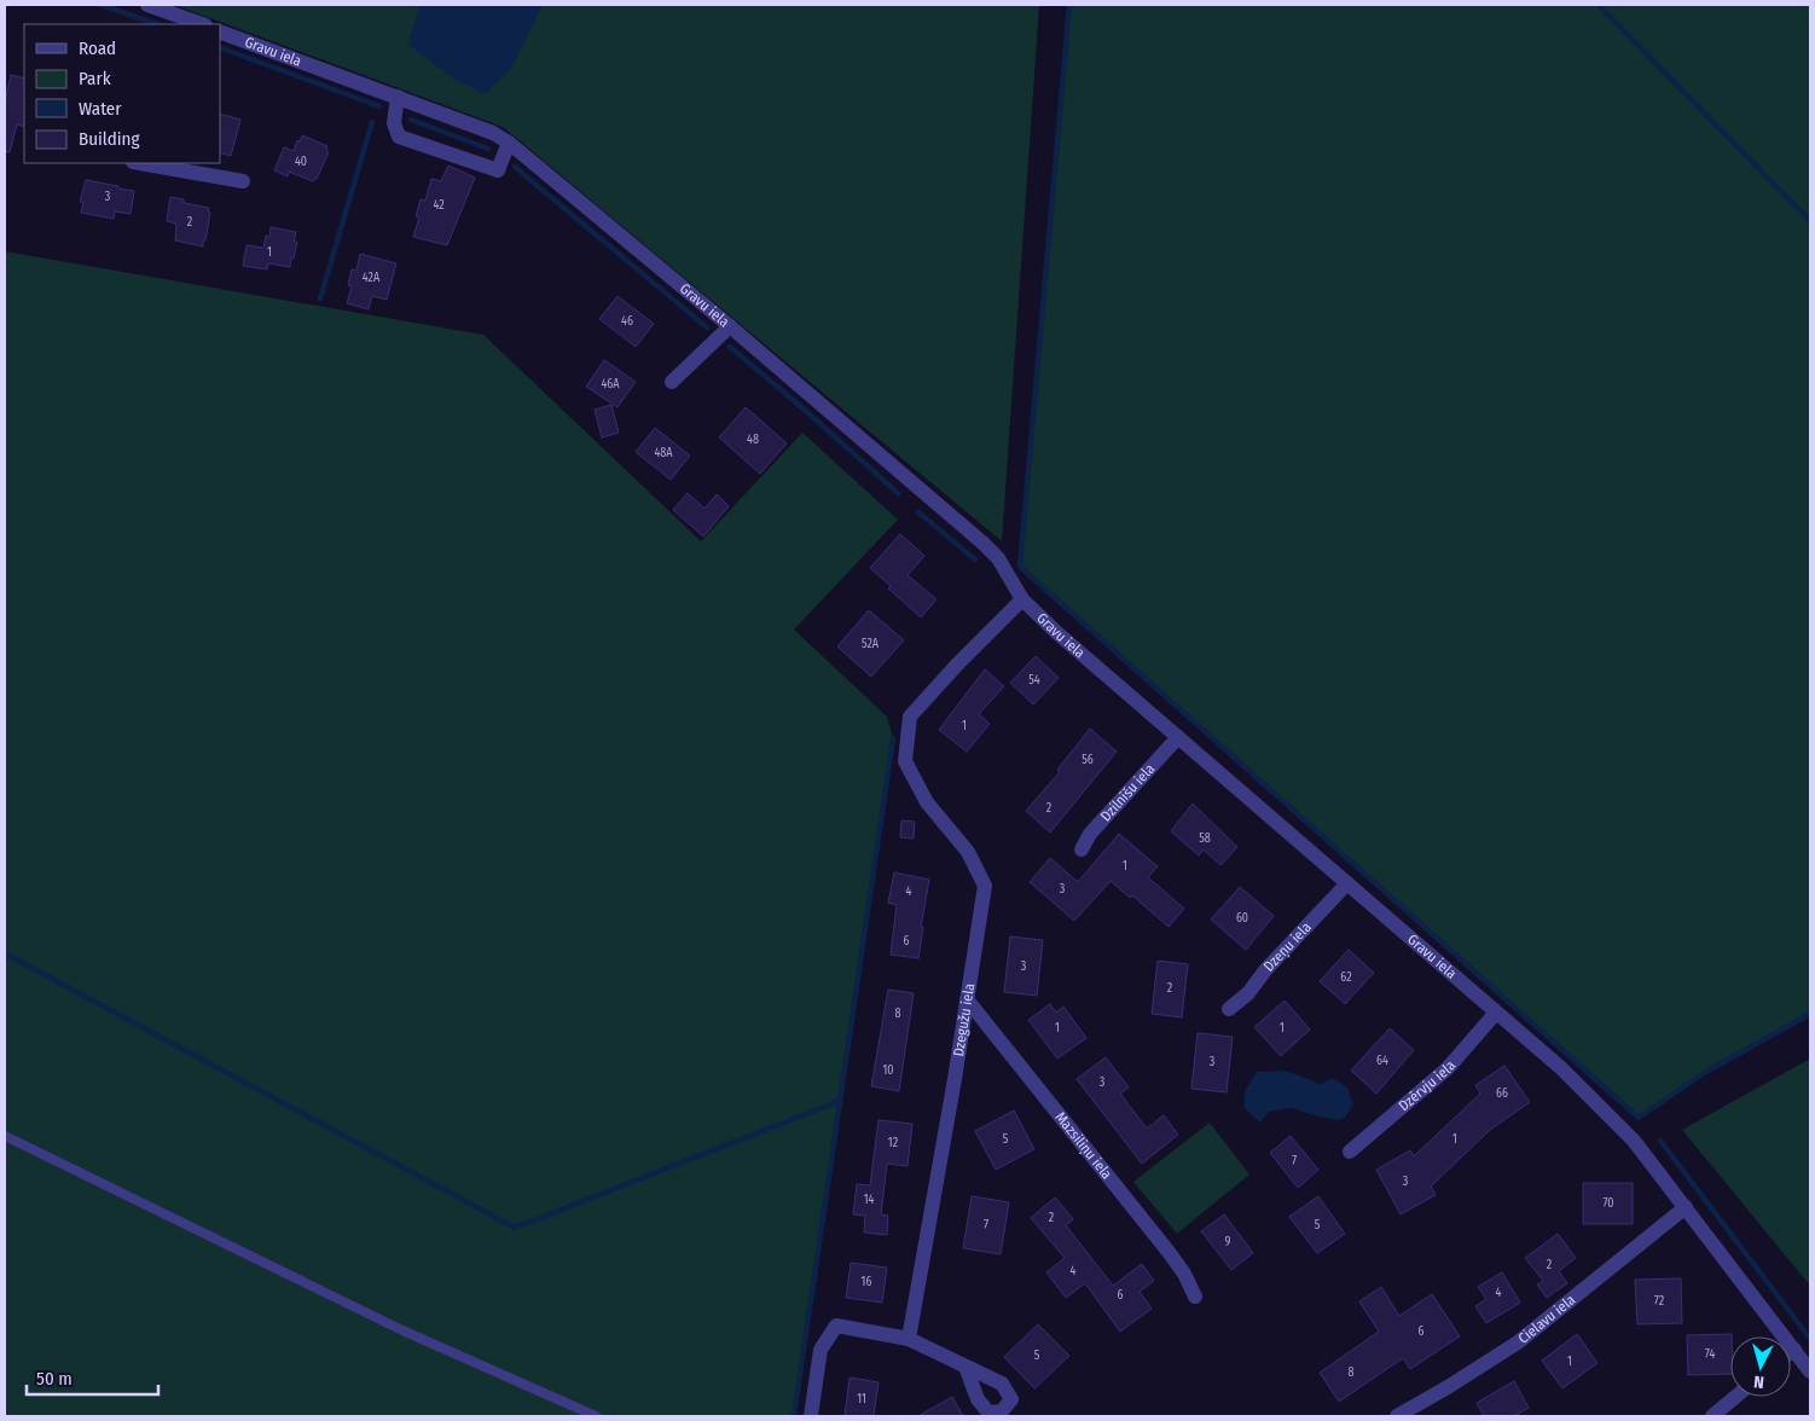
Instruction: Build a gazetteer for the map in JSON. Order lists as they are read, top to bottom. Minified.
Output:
{"streets":{"street":["Gravu iela","Dzilnīšu iela","Dzeņu iela","Dzegužu iela","Dzērvju iela","Mazsiliņu iela","Cielavu iela"]},"crossings":[["Gravu iela","Dzilnīšu iela"],["Gravu iela","Dzeņu iela"],["Gravu iela","Dzegužu iela"],["Gravu iela","Dzērvju iela"],["Gravu iela","Cielavu iela"],["Dzegužu iela","Mazsiliņu iela"]],"house_numbers":["40","3","42","2","1","42A","46","46A","48","48A","52A","54","1","56","2","58","1","3","4","60","6","3","62","2","8","1","1","64","3","10","3","66","5","1","12","7","3","14","70","2","7","5","9","2","4","16","4","6","72","6","74","5","1","8","11"],"legend":["Road","Park","Water","Building"],"scale_bar":"50 m","north":"bottom"}
